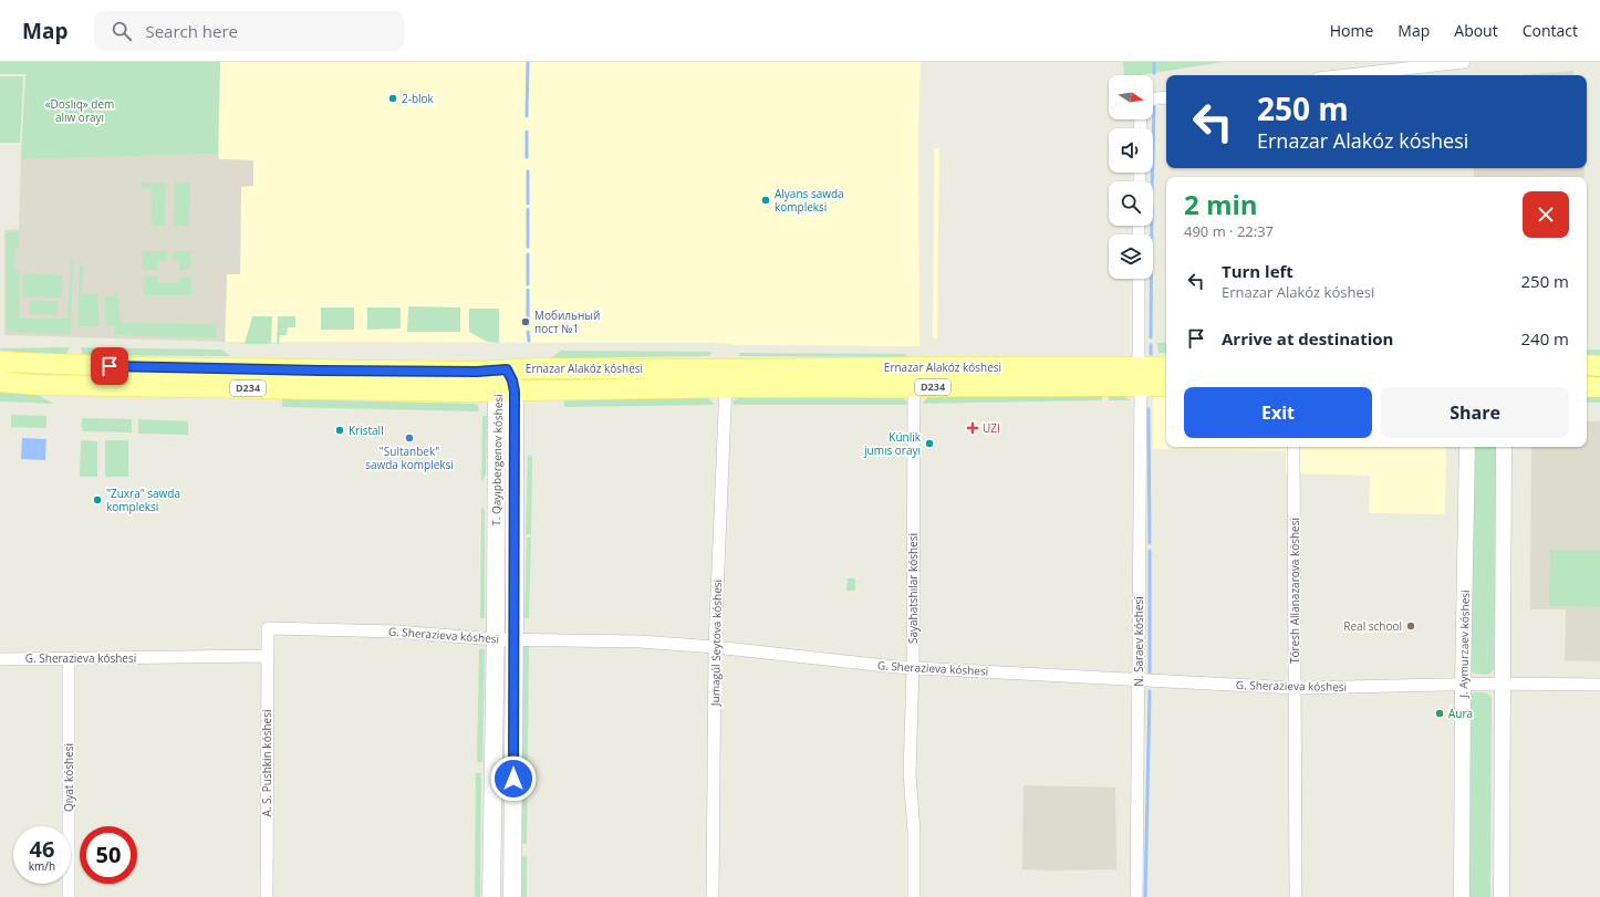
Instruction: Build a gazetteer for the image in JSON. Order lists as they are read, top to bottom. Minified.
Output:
{"streets":{"main road":["Ernazar Alakóz kóshesi","D234","T. Qayıpbergenov kóshesi"],"street":["Sayahatshılar kóshesi","Tóresh Allanazarova kóshesi","G. Sherazieva kóshesi","N. Saraev kóshesi","Jumagúl Seytova kóshesi","J. Aymurzaev kóshesi","A. S. Pushkin kóshesi","Qıyat kóshesi"]},"crossings":[["Ernazar Alakóz kóshesi","T. Qayıpbergenov kóshesi"],["Ernazar Alakóz kóshesi","Sayahatshılar kóshesi"],["Ernazar Alakóz kóshesi","N. Saraev kóshesi"],["Ernazar Alakóz kóshesi","Jumagúl Seytova kóshesi"],["T. Qayıpbergenov kóshesi","G. Sherazieva kóshesi"],["Sayahatshılar kóshesi","G. Sherazieva kóshesi"],["Tóresh Allanazarova kóshesi","G. Sherazieva kóshesi"],["G. Sherazieva kóshesi","N. Saraev kóshesi"],["G. Sherazieva kóshesi","Jumagúl Seytova kóshesi"],["G. Sherazieva kóshesi","J. Aymurzaev kóshesi"],["G. Sherazieva kóshesi","A. S. Pushkin kóshesi"],["G. Sherazieva kóshesi","Qıyat kóshesi"]],"parks":["«Doslıq» dem alıw orayı"],"places":{"other":["2-blok","Alyans sawda kompleksi","Мобильный пост №1","Kristall","\"Sultanbek\" sawda kompleksi","Kúnlik jumıs orayı","\"Zuxra\" sawda kompleksi","Real school","Aura"],"health":["UZI"]},"north":"right","page":{"header":"Map","search":"Search here","nav":["Home","Map","About","Contact"],"turn":["250 m","Ernazar Alakóz kóshesi"],"heading":["2 min","490 m · 22:37"],"list":[{"name":"Turn left","note":"Ernazar Alakóz kóshesi","value":"250 m"},{"name":"Arrive at destination","value":"240 m"}],"buttons":["Exit","Share"],"speed":"46 km/h","limit":"50"}}
